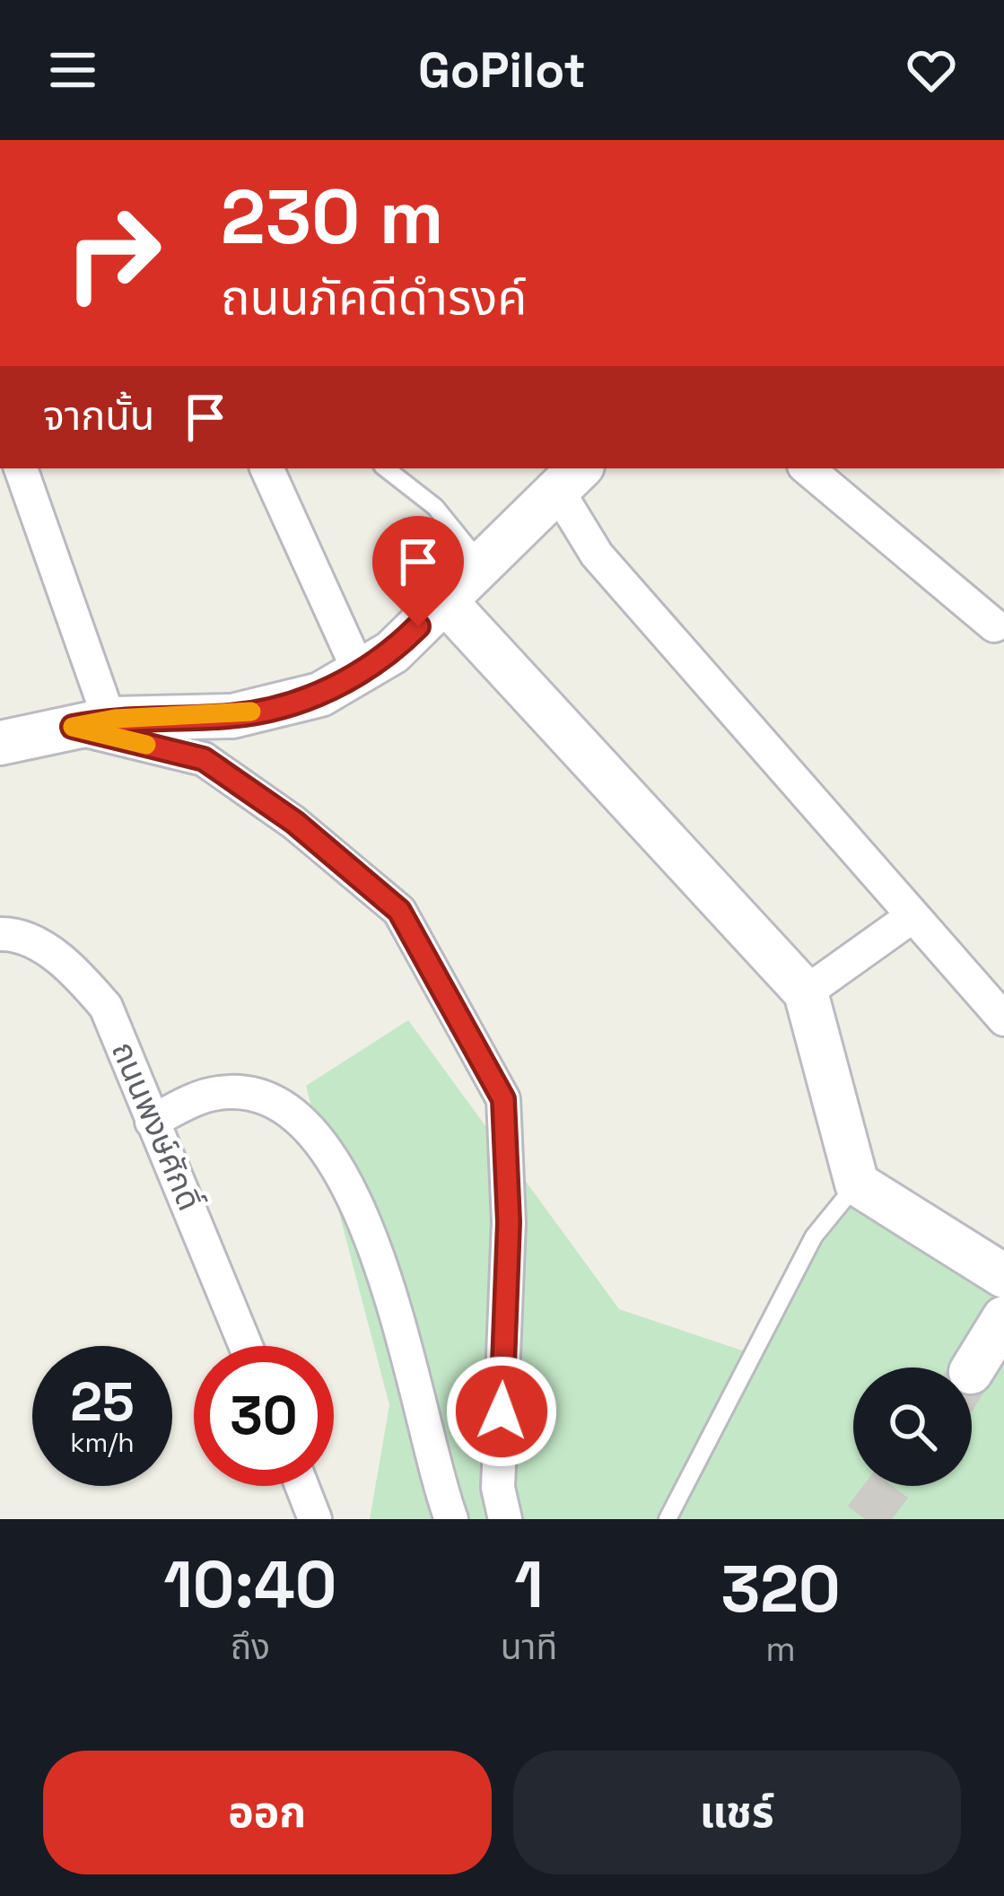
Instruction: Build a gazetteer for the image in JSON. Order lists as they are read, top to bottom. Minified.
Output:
{"streets":{"street":["ถนนพงษ์ศักดิ์"]},"page":{"header":"GoPilot","turn":["230 m","ถนนภัคดีดำรงค์"],"then":"จากนั้น","speed":"25 km/h","limit":"30","eta":["10:40","ถึง","1","นาที","320","m"],"buttons":["ออก","แชร์"]}}
